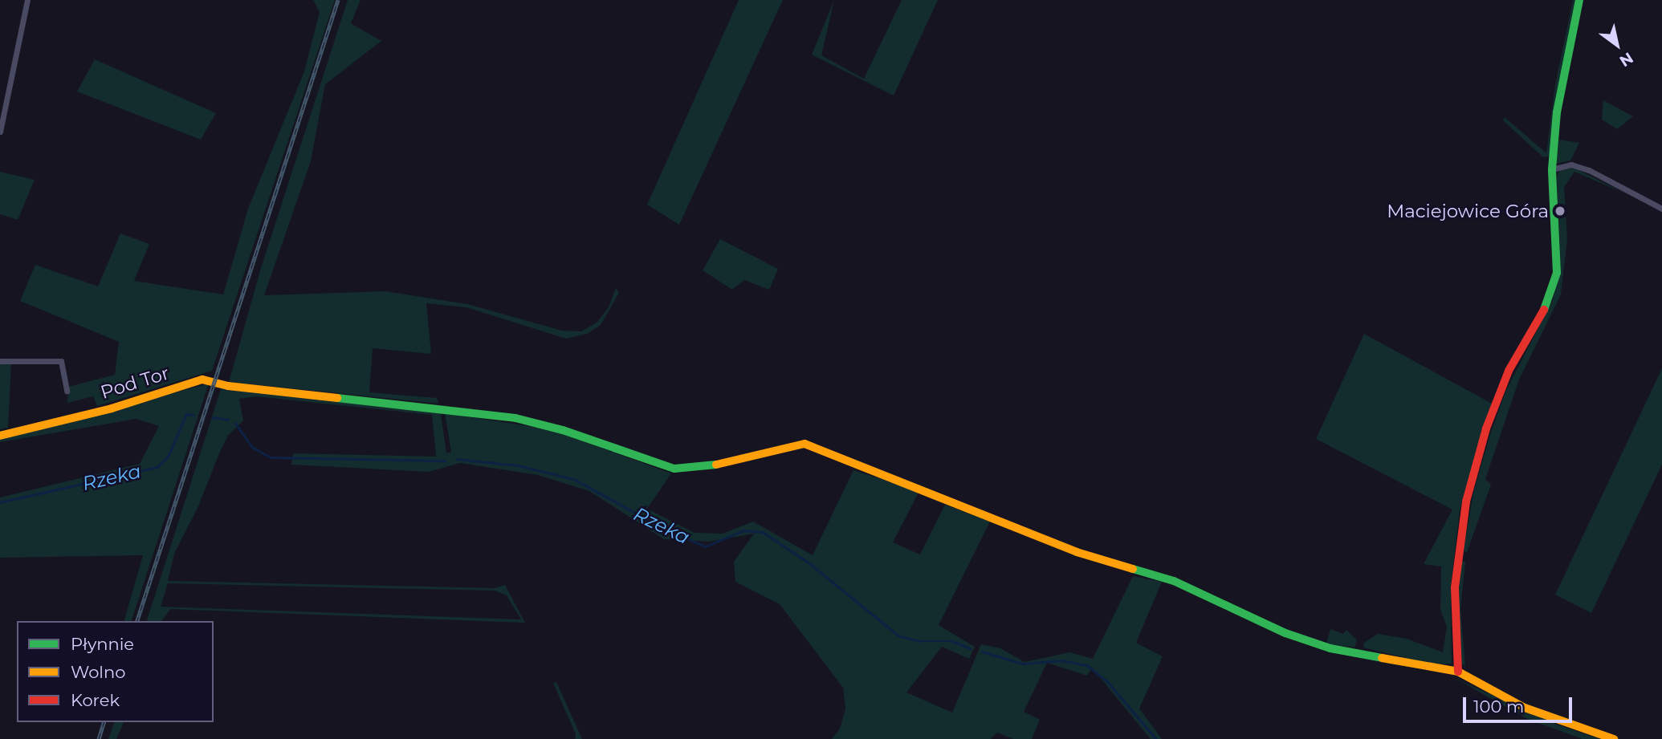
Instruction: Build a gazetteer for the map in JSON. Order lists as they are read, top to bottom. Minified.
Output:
{"streets":{"street":["Pod Tor"]},"water":["Rzeka"],"places":["Maciejowice Góra"],"legend":["Płynnie","Wolno","Korek"],"scale_bar":"100 m","north":"bottom right"}
